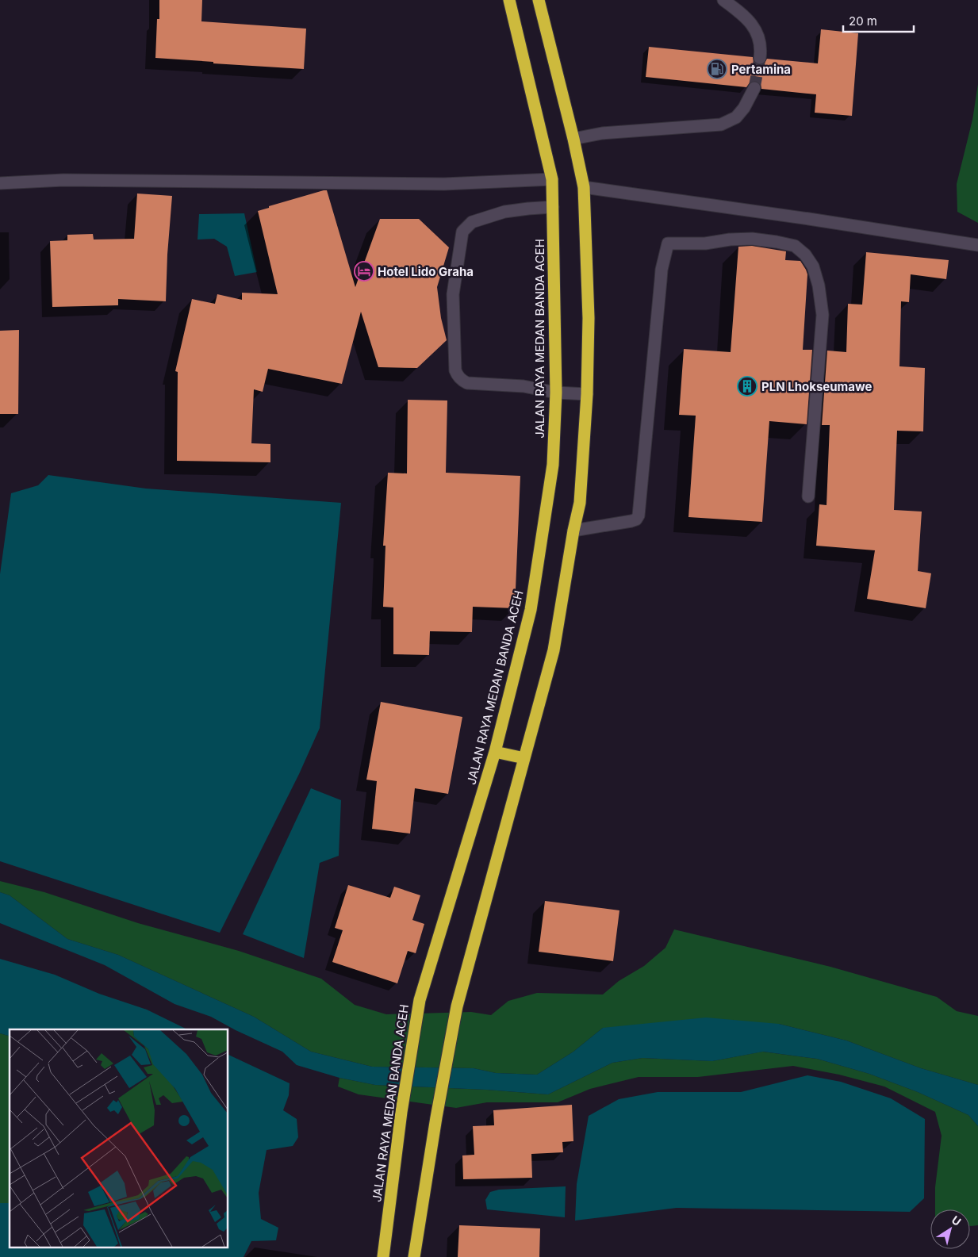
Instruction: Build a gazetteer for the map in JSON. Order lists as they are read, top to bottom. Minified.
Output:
{"streets":{"highway":["JALAN RAYA MEDAN BANDA ACEH"]},"places":{"fuel station":["Pertamina"],"hotel":["Hotel Lido Graha"],"building":["PLN Lhokseumawe"]},"scale_bar":"20 m","north":"top right"}
